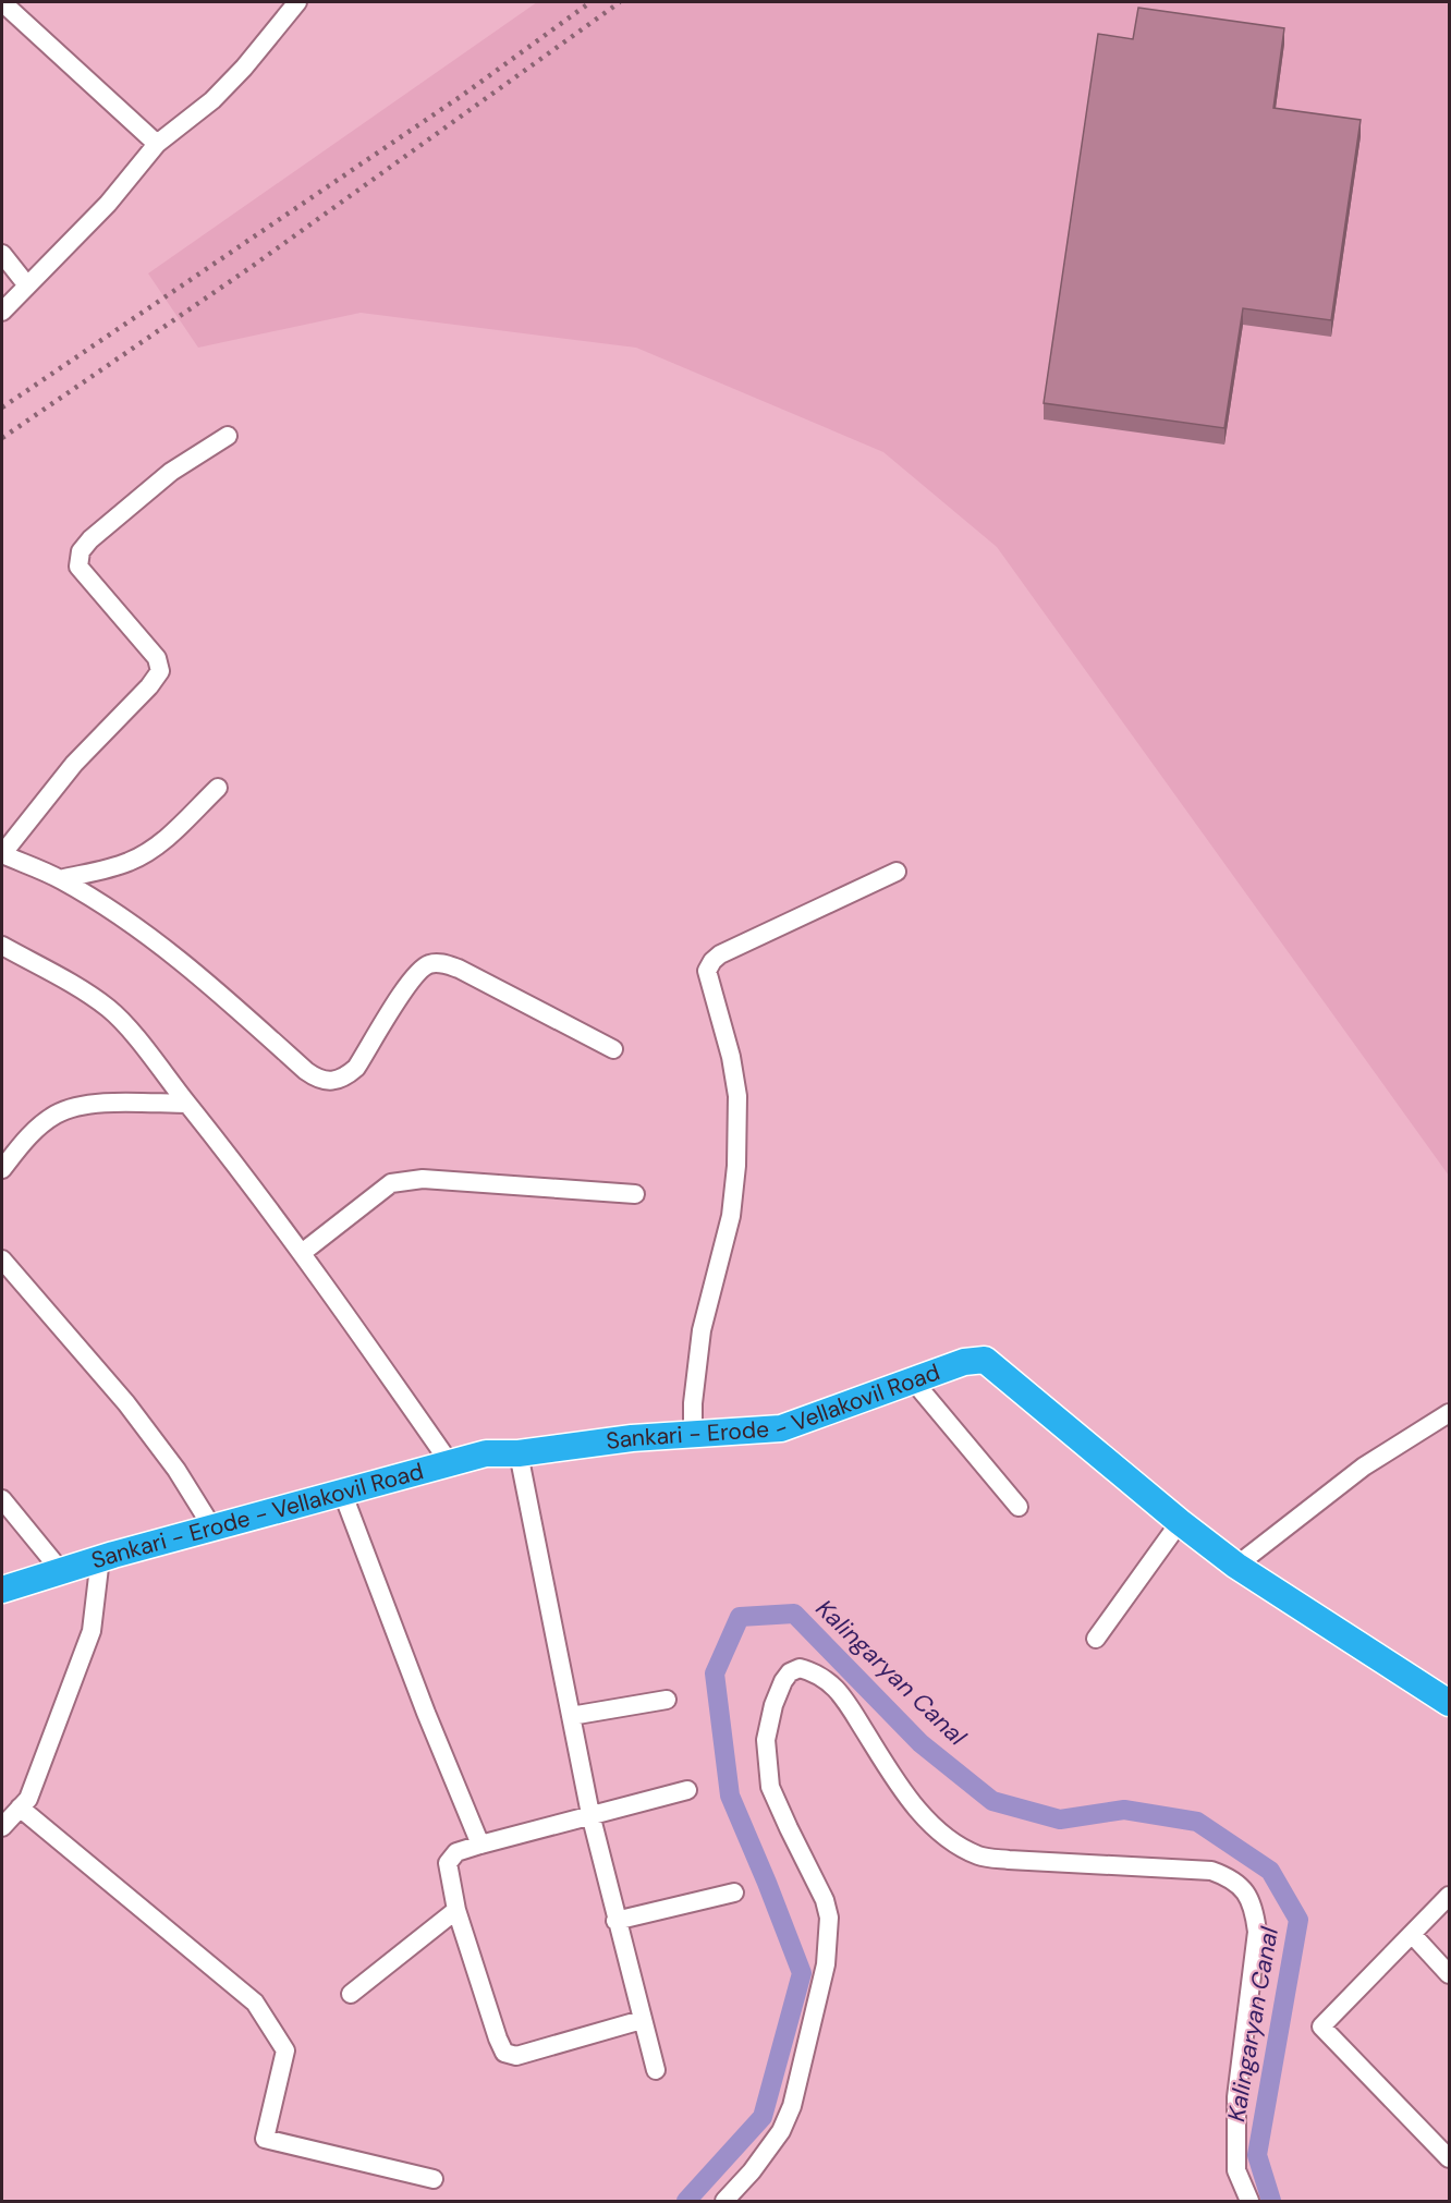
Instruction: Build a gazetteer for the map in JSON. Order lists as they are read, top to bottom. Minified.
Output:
{"streets":{"highway":["Sankari - Erode - Vellakovil Road"]},"water":["Kalingaryan Canal"]}
